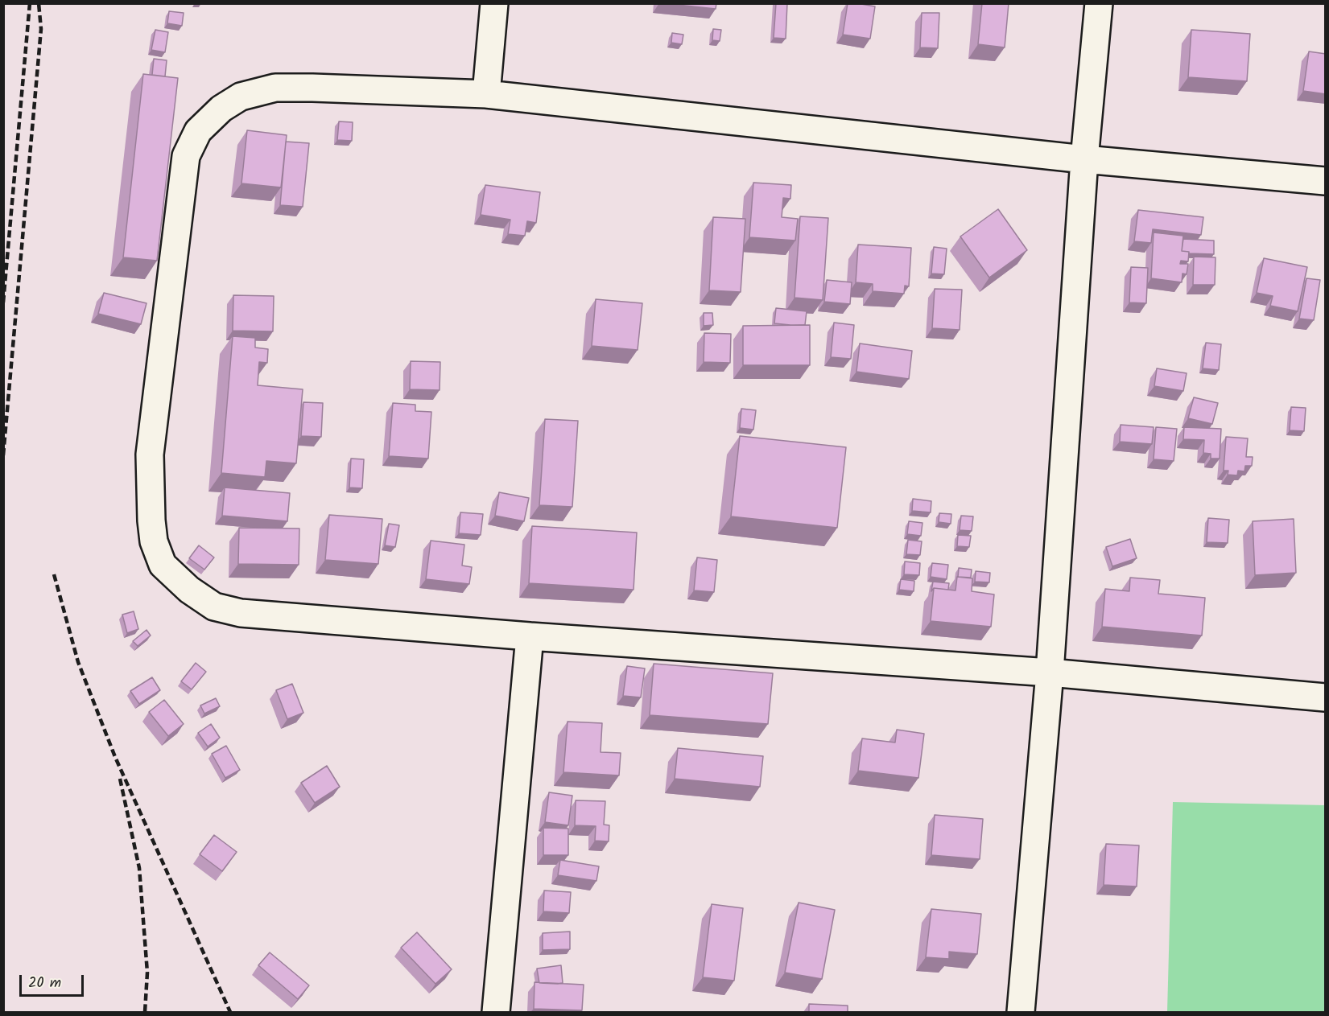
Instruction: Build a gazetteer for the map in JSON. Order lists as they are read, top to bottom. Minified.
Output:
{"scale_bar":"20 m"}
